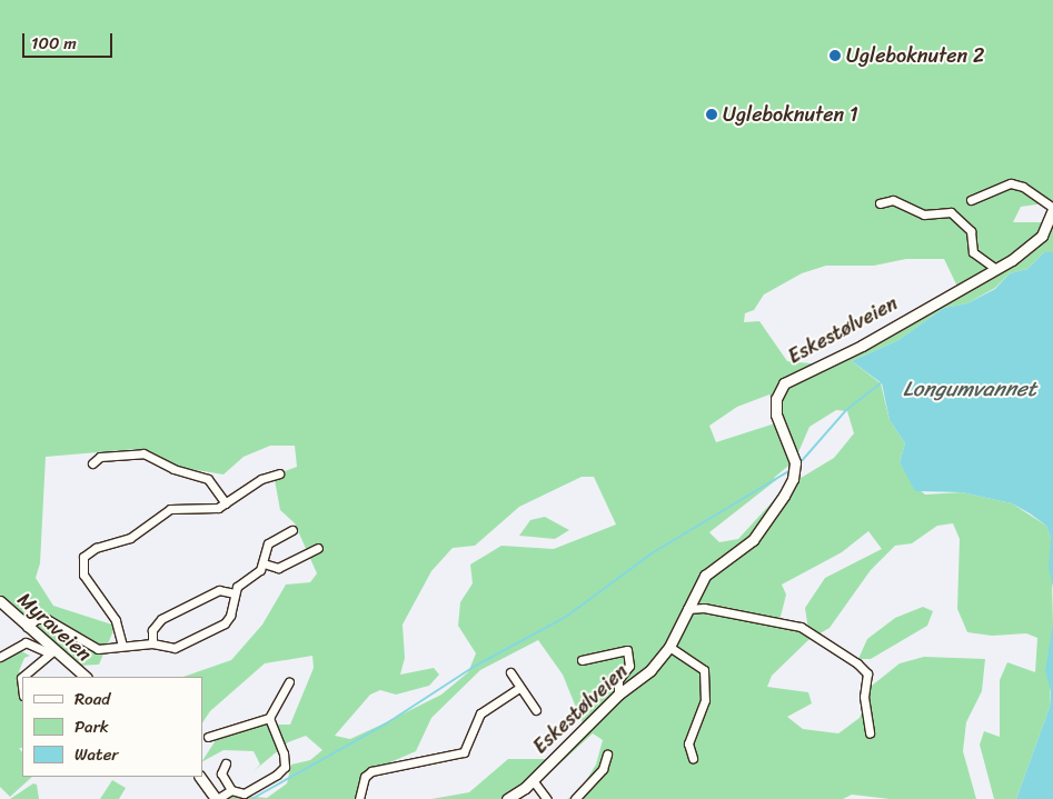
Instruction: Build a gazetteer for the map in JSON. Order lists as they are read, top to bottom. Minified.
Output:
{"streets":{"main road":["Eskestølveien","Myraveien"]},"water":["Longumvannet"],"places":["Ugleboknuten 2","Ugleboknuten 1"],"legend":["Road","Park","Water"],"scale_bar":"100 m"}
